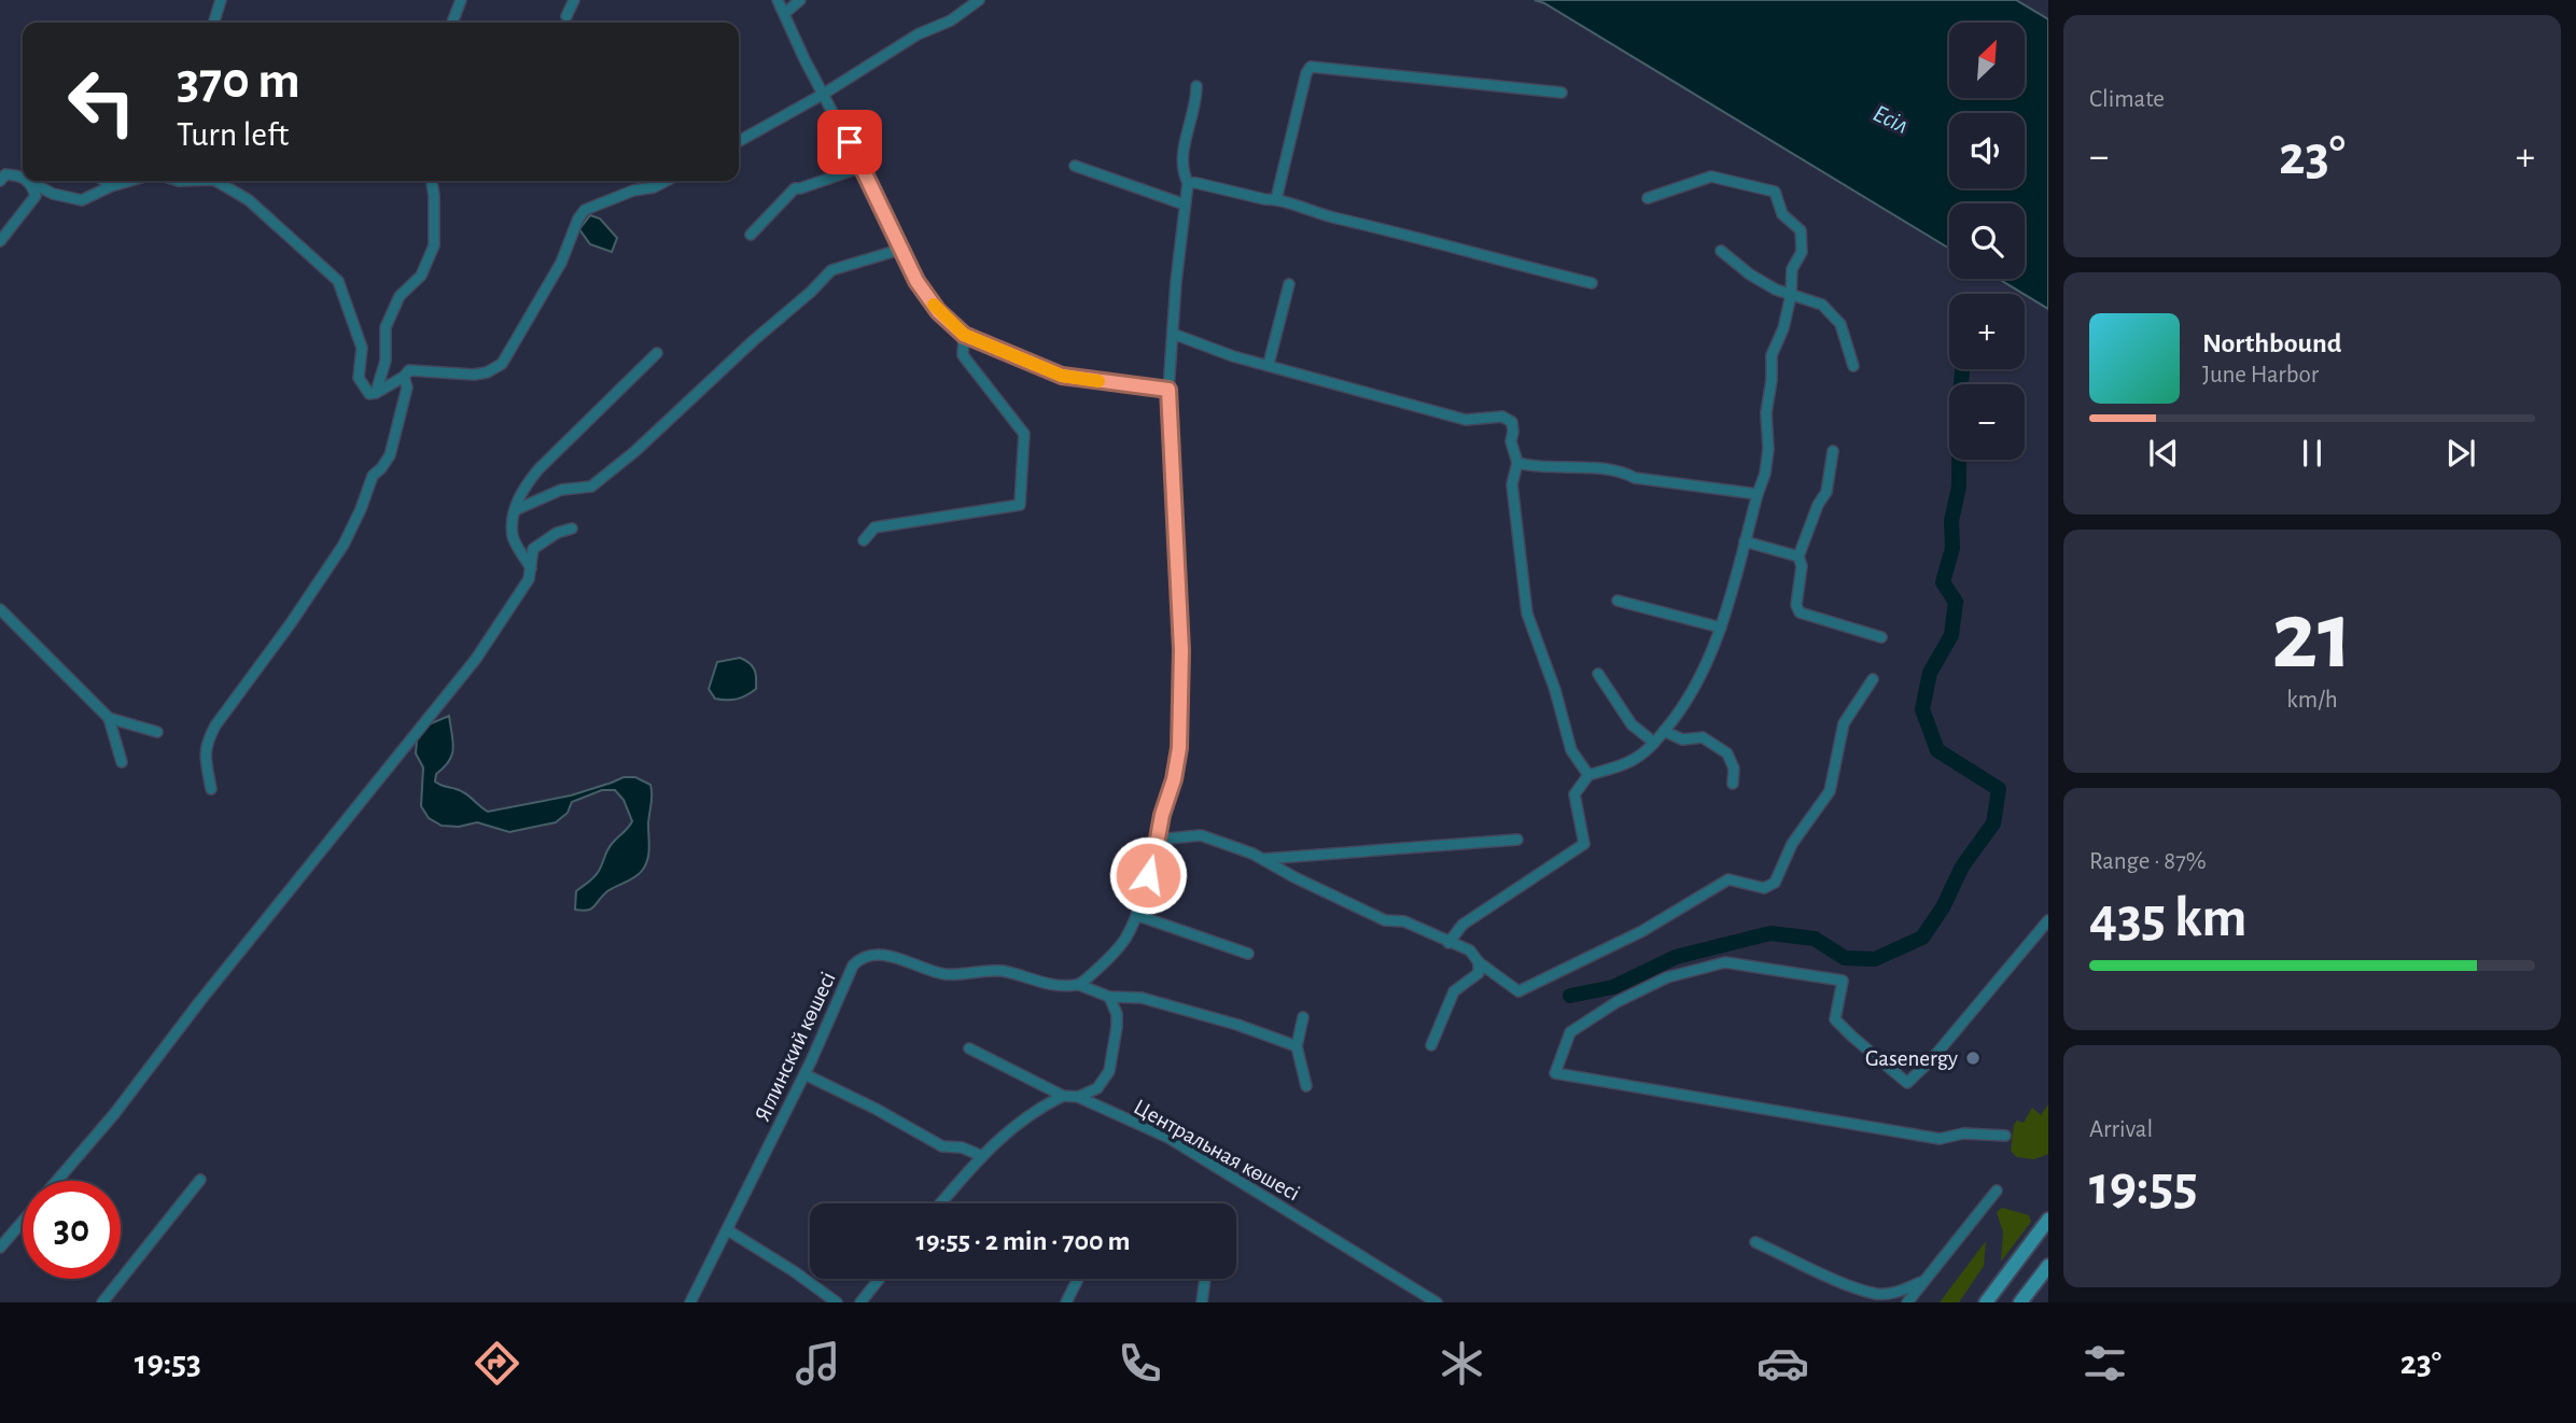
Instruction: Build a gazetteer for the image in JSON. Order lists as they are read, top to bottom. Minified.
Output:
{"streets":{"street":["Яглинский көшесі","Центральная көшесі"]},"water":["Есіл"],"places":["Gasenergy"],"north":"top right","page":{"tile":["Climate",["21","km/h"],["Range · 87%","435 km"],["Arrival","19:55"]],"map_buttons":["+","−"],"turn":["370 m","Turn left"],"heat":["−","23°","+"],"song":["Northbound","June Harbor"],"limit":"30","trip":"19:55 · 2 min · 700 m","tabs":["19:53","23°"]}}
